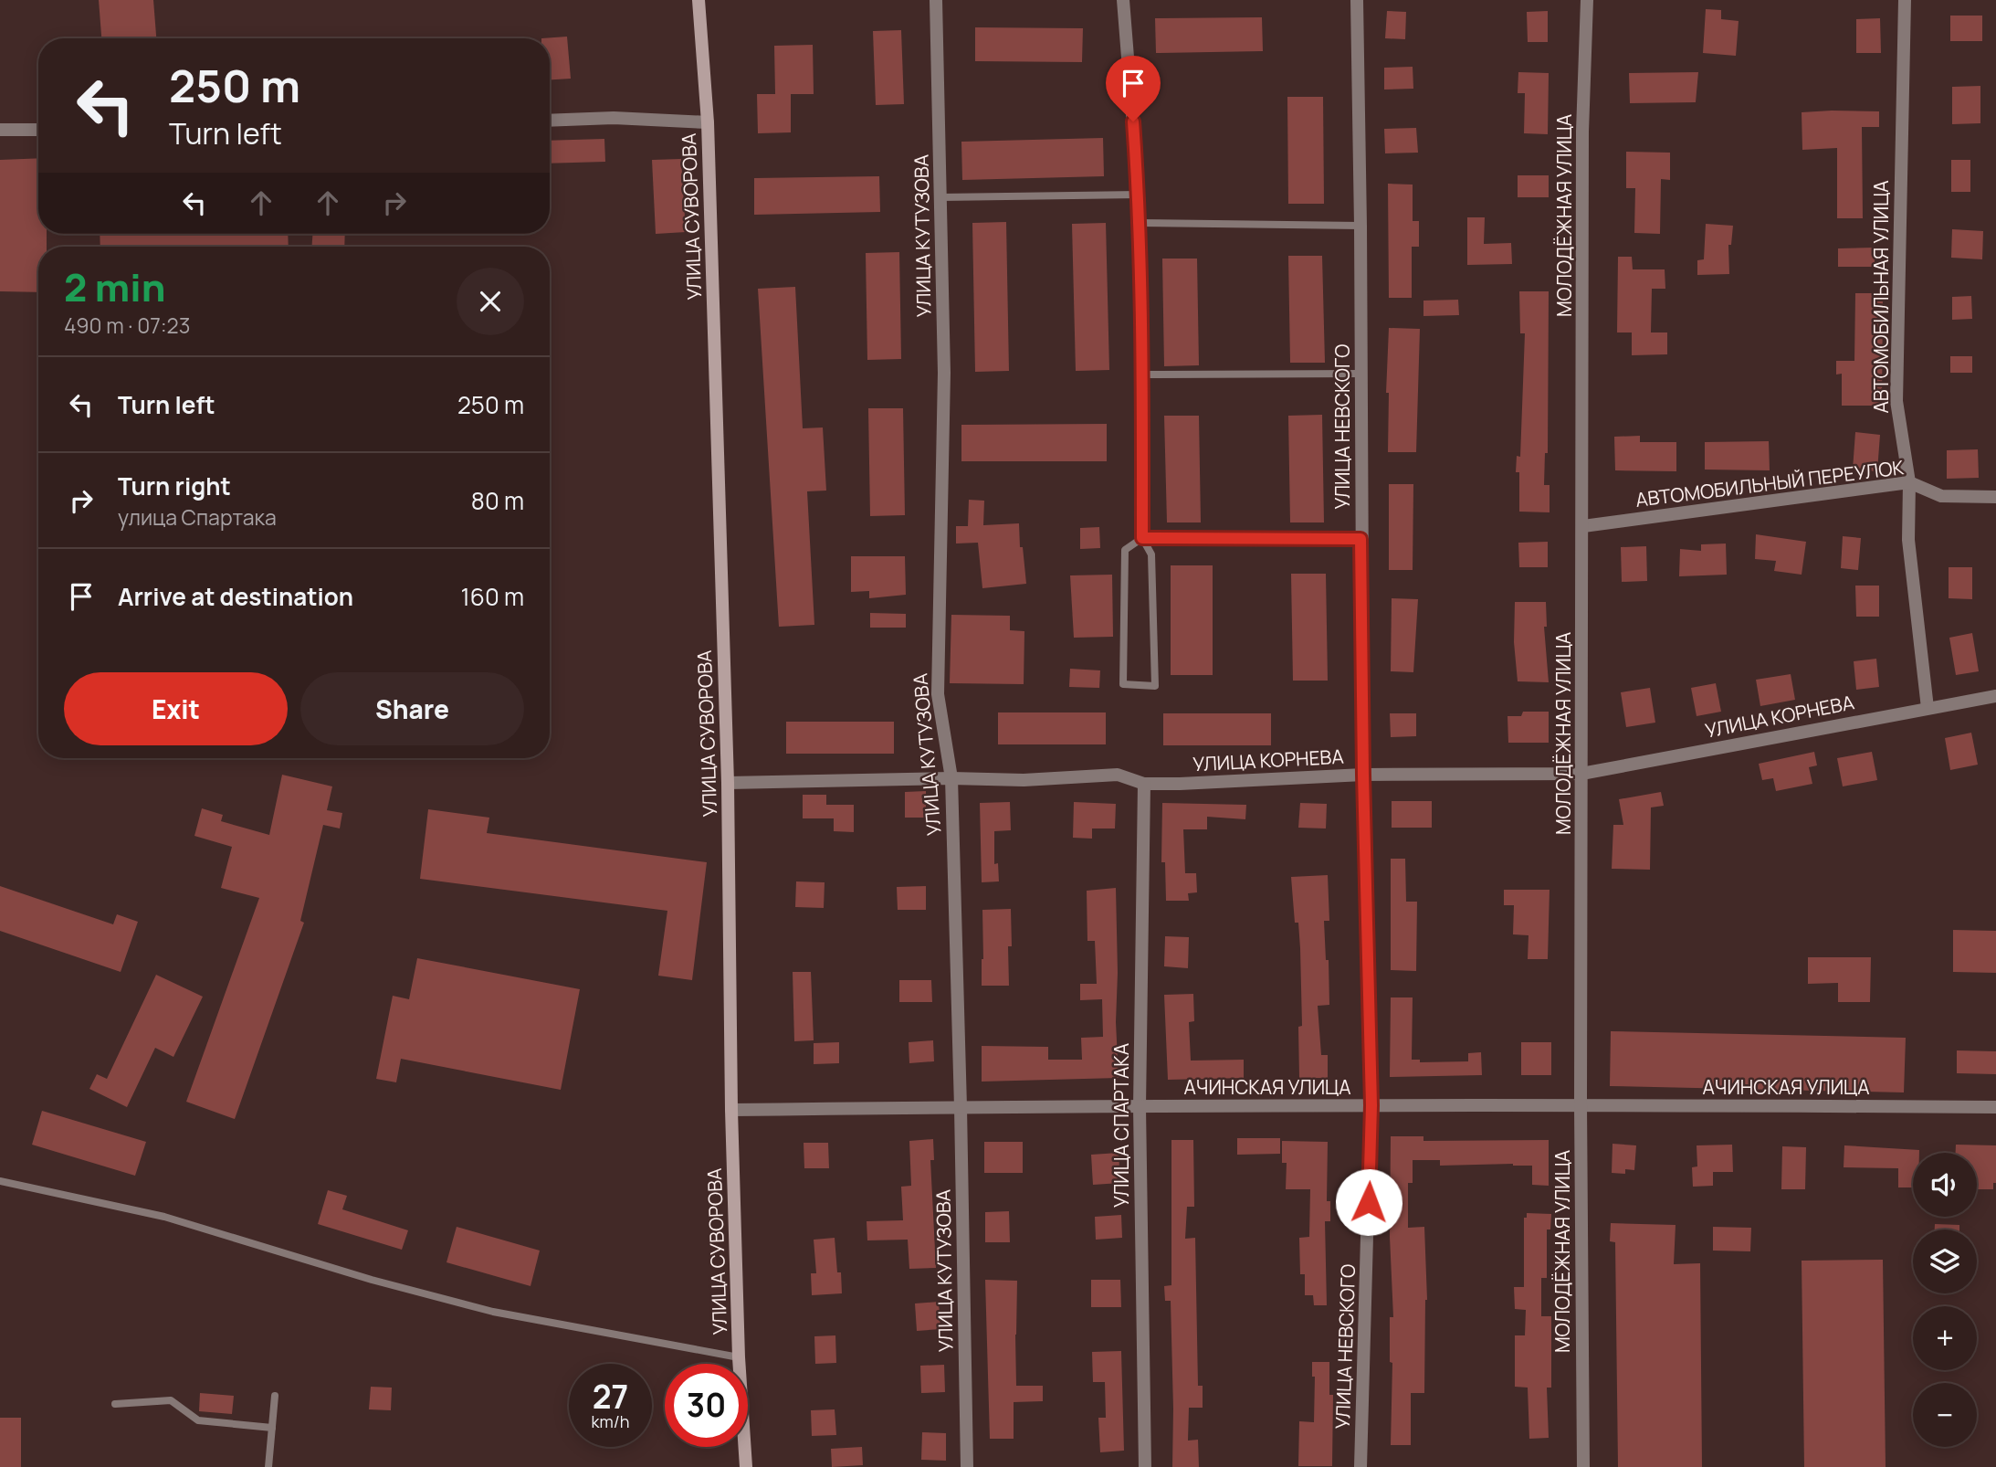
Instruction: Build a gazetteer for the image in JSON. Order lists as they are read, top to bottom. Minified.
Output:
{"streets":{"street":["МОЛОДЁЖНАЯ УЛИЦА","УЛИЦА СУВОРОВА","УЛИЦА КУТУЗОВА","АВТОМОБИЛЬНАЯ УЛИЦА","УЛИЦА НЕВСКОГО","АВТОМОБИЛЬНЫЙ ПЕРЕУЛОК","УЛИЦА КОРНЕВА","АЧИНСКАЯ УЛИЦА","УЛИЦА СПАРТАКА"]},"crossings":[["МОЛОДЁЖНАЯ УЛИЦА","АВТОМОБИЛЬНЫЙ ПЕРЕУЛОК"],["МОЛОДЁЖНАЯ УЛИЦА","УЛИЦА КОРНЕВА"],["МОЛОДЁЖНАЯ УЛИЦА","АЧИНСКАЯ УЛИЦА"],["УЛИЦА СУВОРОВА","УЛИЦА КОРНЕВА"],["УЛИЦА СУВОРОВА","АЧИНСКАЯ УЛИЦА"],["УЛИЦА КУТУЗОВА","УЛИЦА КОРНЕВА"],["УЛИЦА КУТУЗОВА","АЧИНСКАЯ УЛИЦА"],["АВТОМОБИЛЬНАЯ УЛИЦА","АВТОМОБИЛЬНЫЙ ПЕРЕУЛОК"],["АВТОМОБИЛЬНАЯ УЛИЦА","УЛИЦА КОРНЕВА"],["УЛИЦА НЕВСКОГО","УЛИЦА КОРНЕВА"],["УЛИЦА НЕВСКОГО","АЧИНСКАЯ УЛИЦА"],["УЛИЦА КОРНЕВА","УЛИЦА СПАРТАКА"],["АЧИНСКАЯ УЛИЦА","УЛИЦА СПАРТАКА"]],"page":{"turn":["250 m","Turn left"],"heading":["2 min","490 m · 07:23"],"list":[{"name":"Turn left","value":"250 m"},{"name":"Turn right","note":"улица Спартака","value":"80 m"},{"name":"Arrive at destination","value":"160 m"}],"buttons":["Exit","Share"],"map_buttons":["+","−"],"speed":"27 km/h","limit":"30"}}
